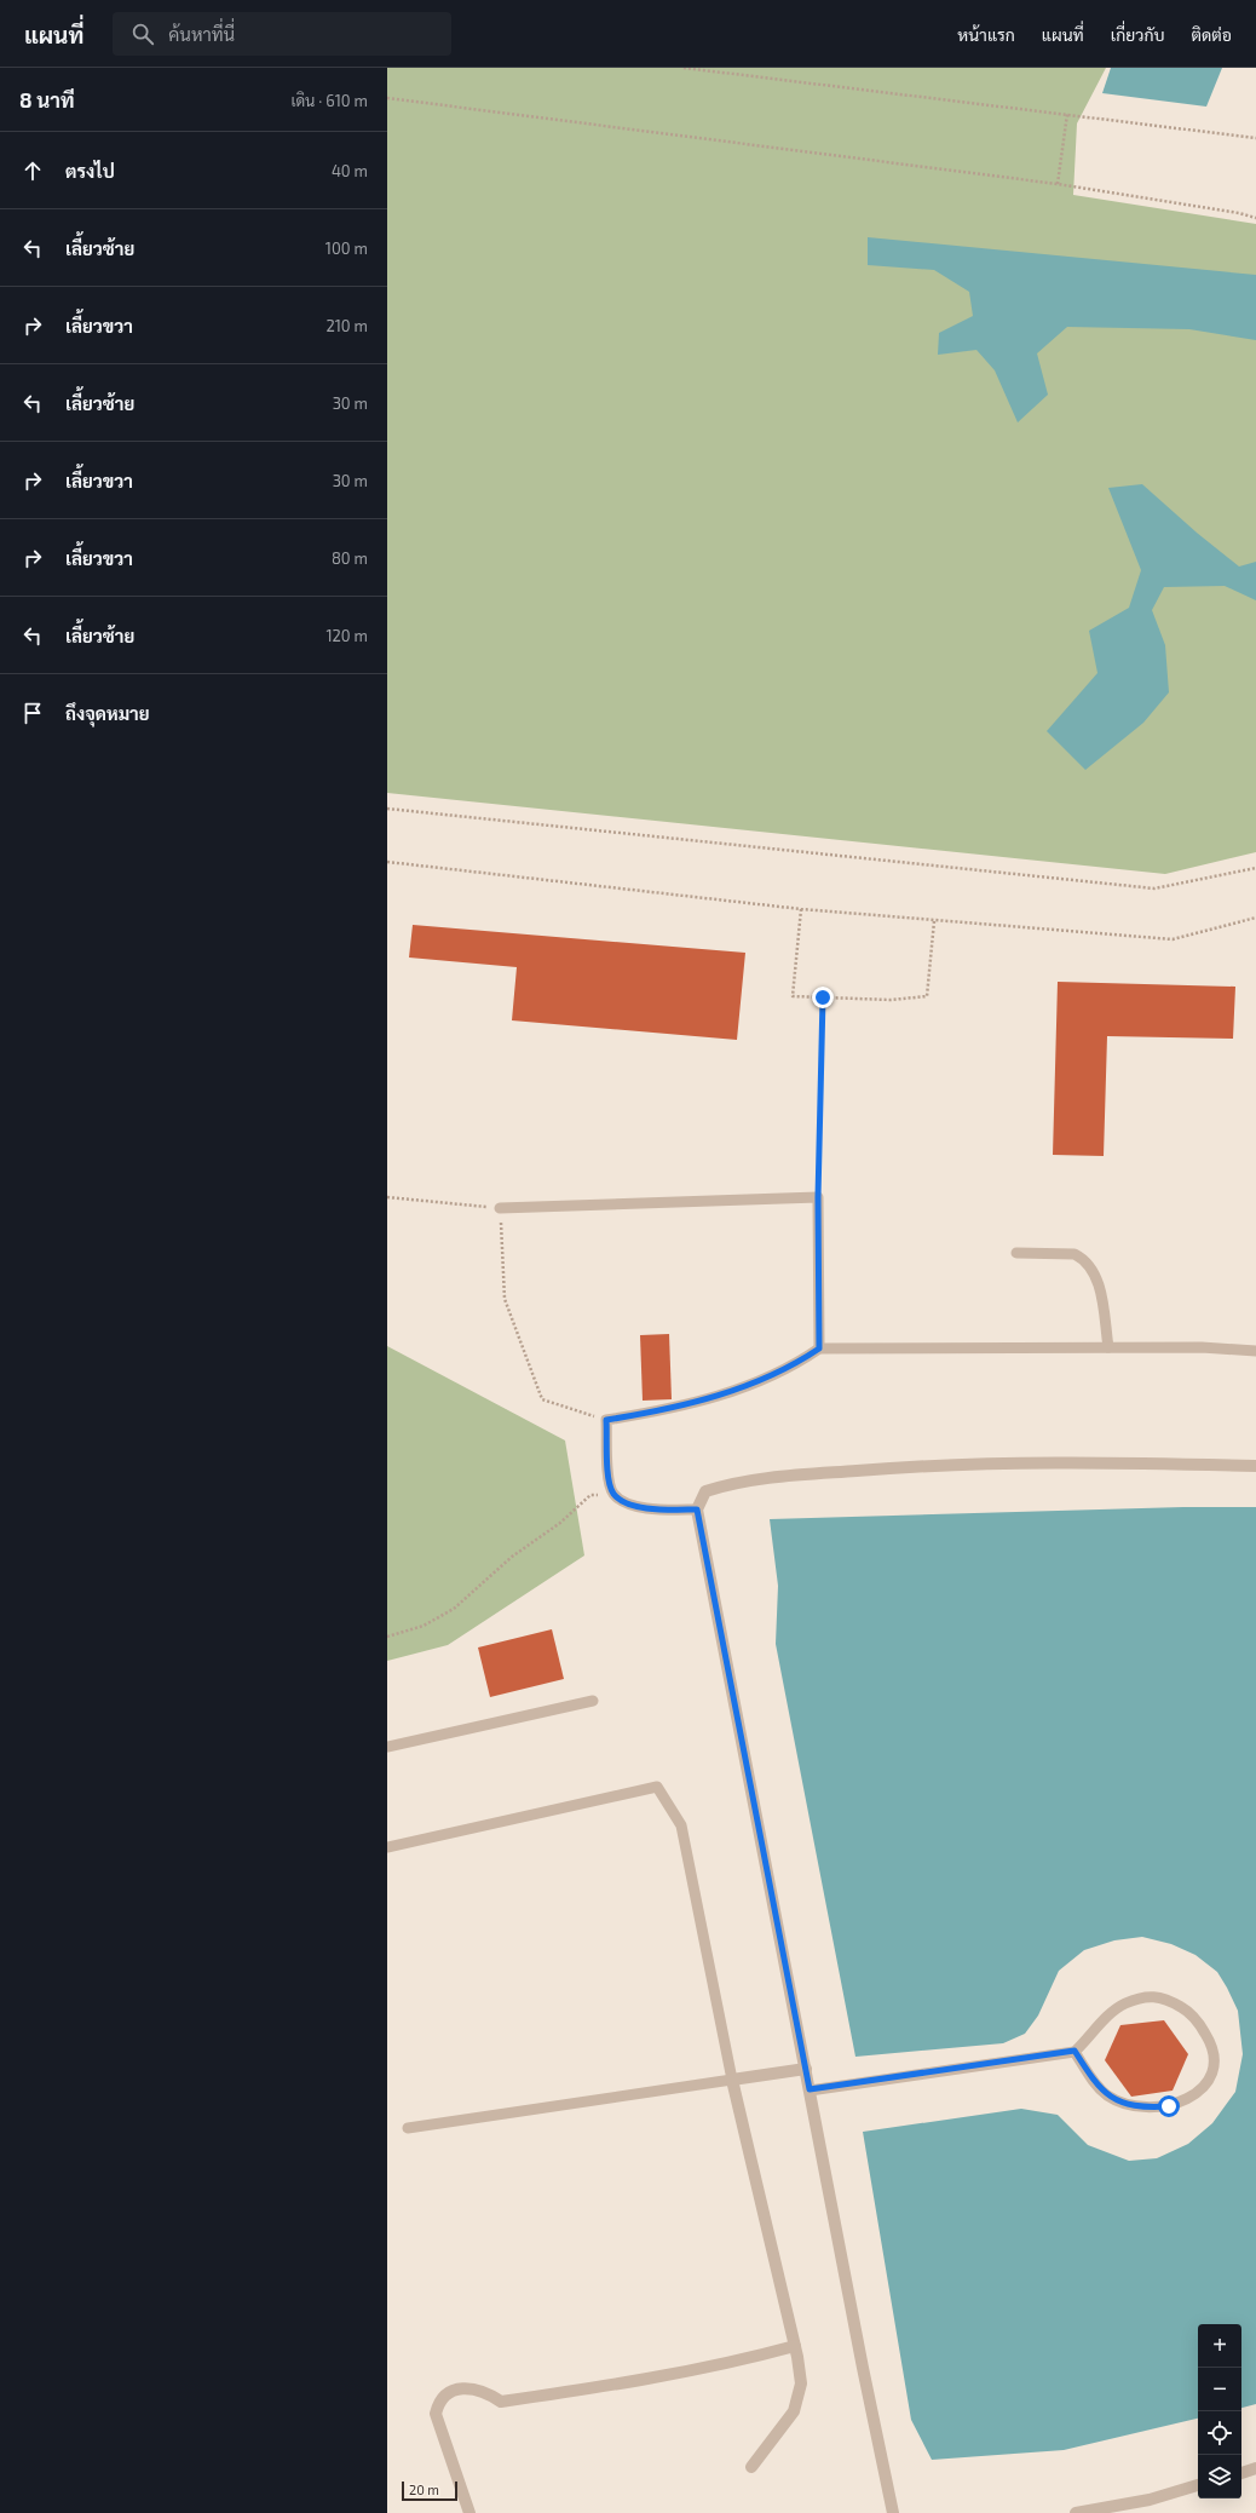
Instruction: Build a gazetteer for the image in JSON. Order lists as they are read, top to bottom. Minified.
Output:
{"scale_bar":"20 m","page":{"header":"แผนที่","search":"ค้นหาที่นี่","nav":["หน้าแรก","แผนที่","เกี่ยวกับ","ติดต่อ"],"heading":["8 นาที","เดิน · 610 m"],"list":[["ตรงไป","40 m"],["เลี้ยวซ้าย","100 m"],["เลี้ยวขวา","210 m"],["เลี้ยวซ้าย","30 m"],["เลี้ยวขวา","30 m"],["เลี้ยวขวา","80 m"],["เลี้ยวซ้าย","120 m"],"ถึงจุดหมาย"],"map_buttons":["+","−"],"scale":"20 m"}}
